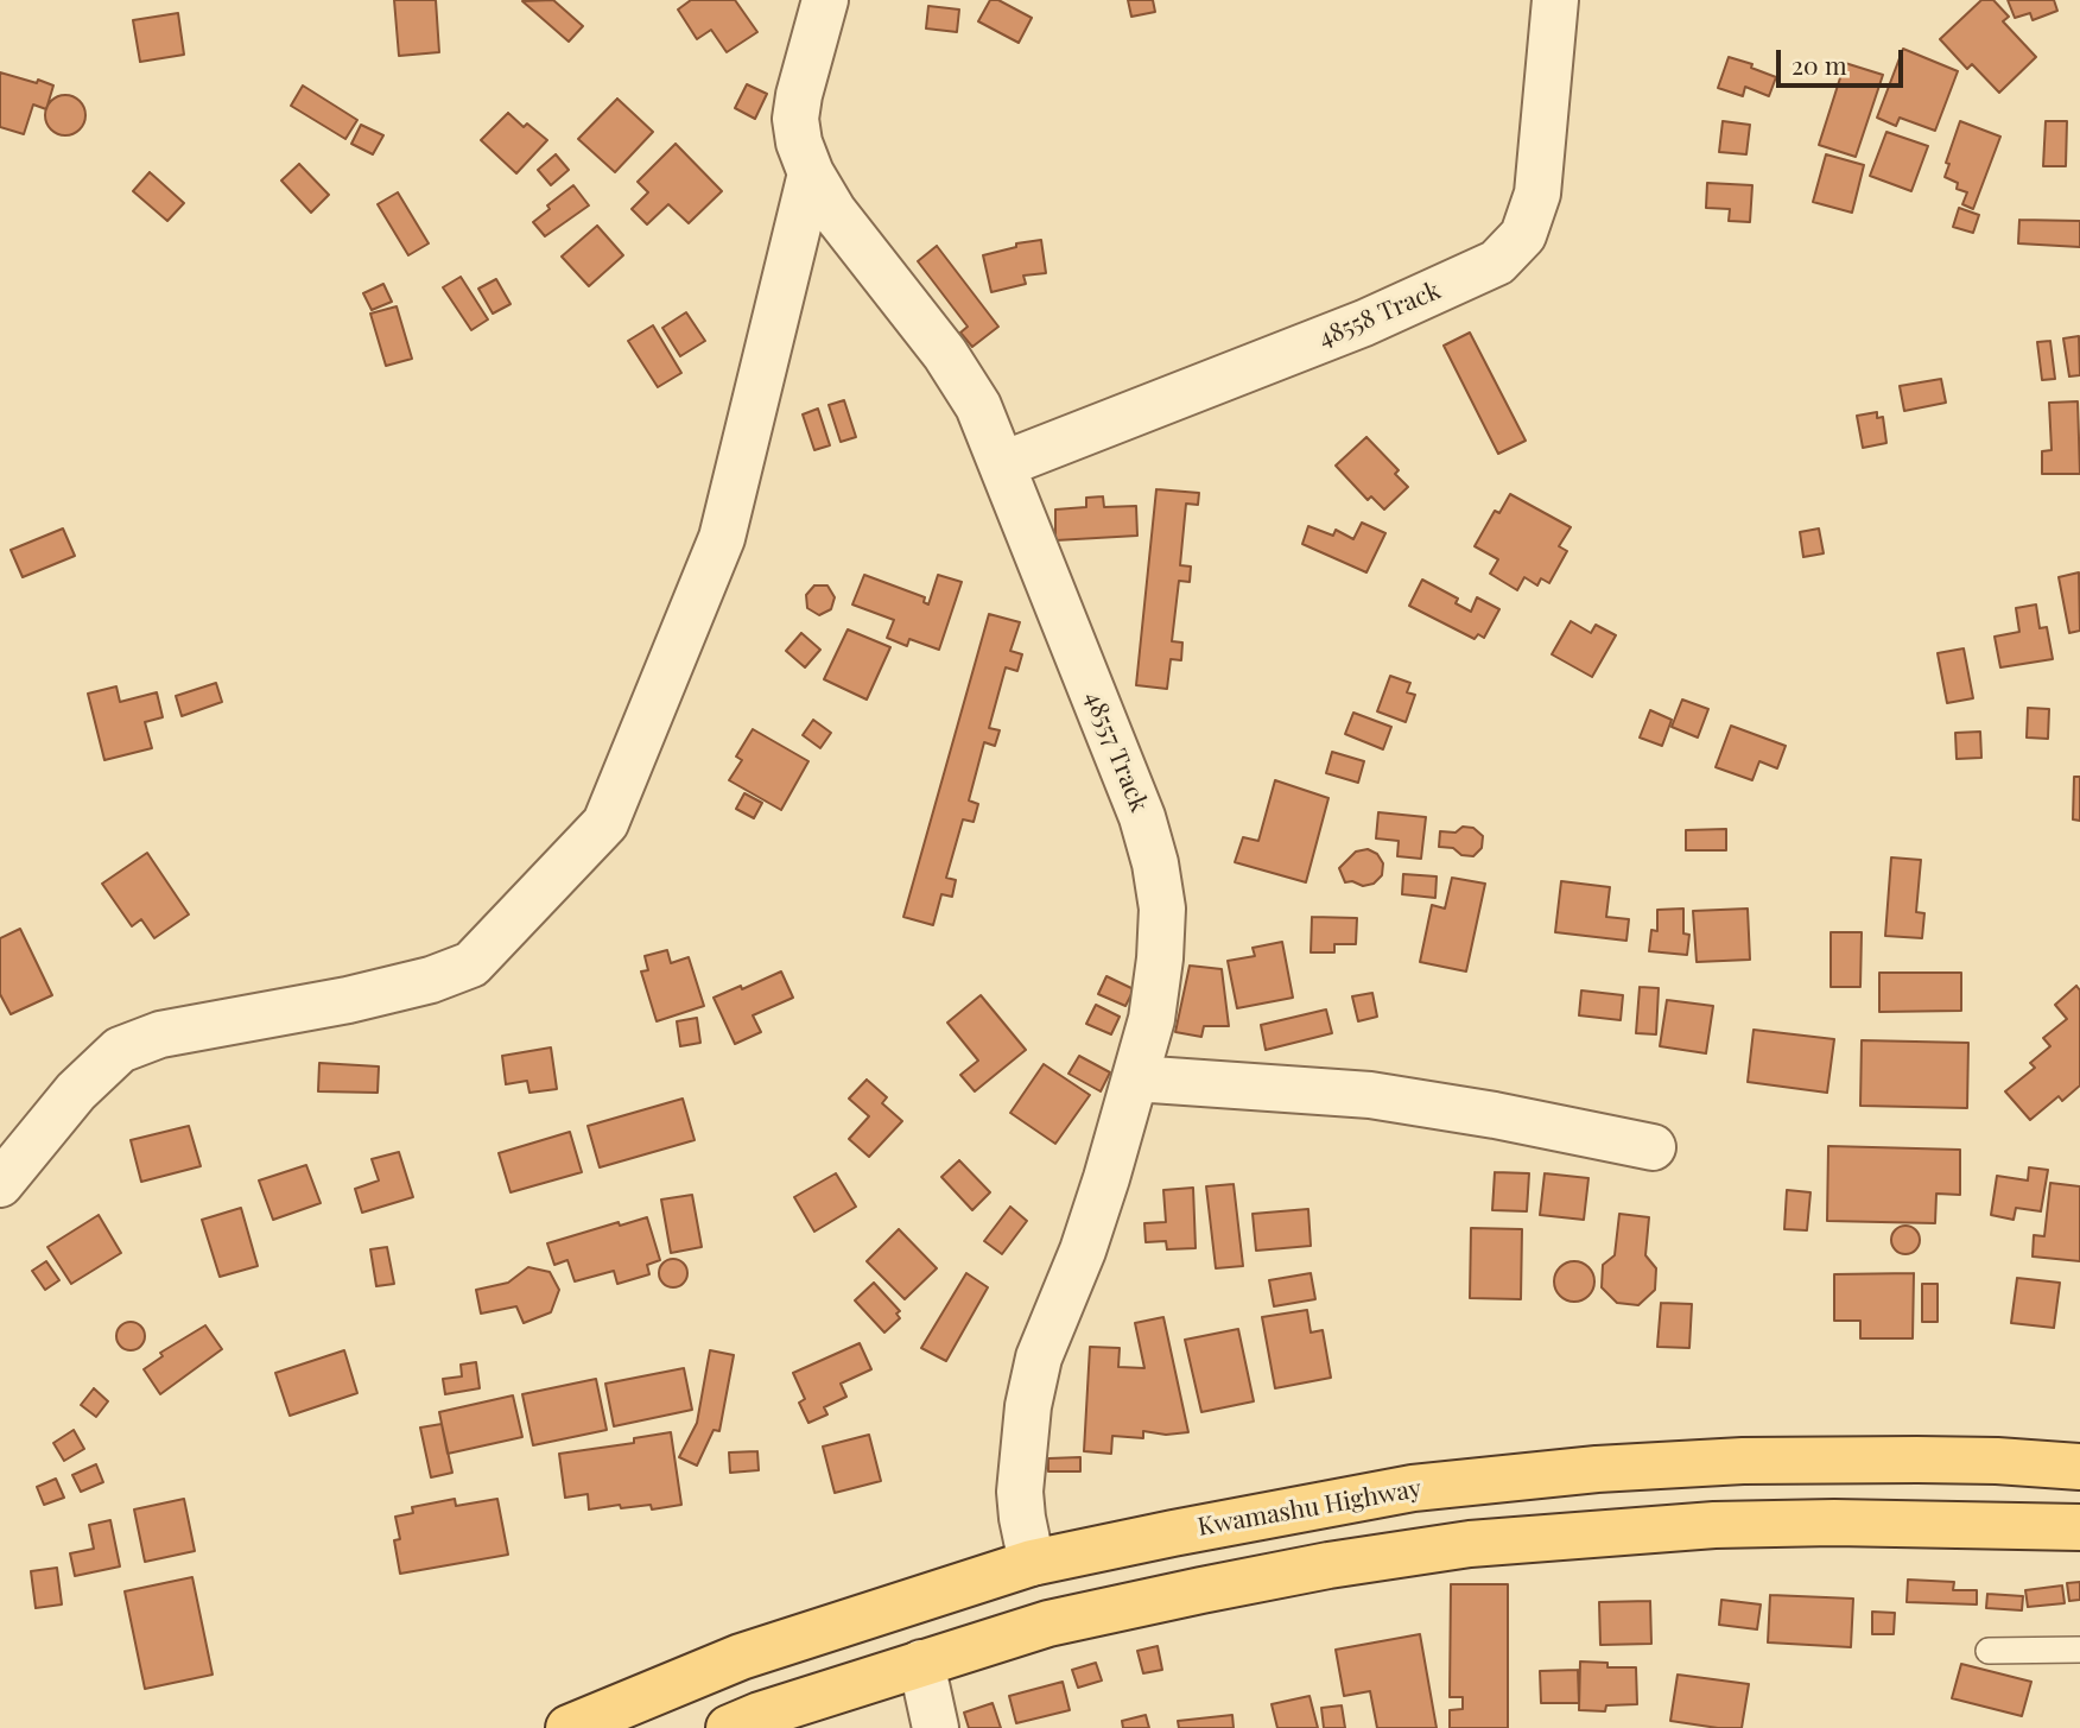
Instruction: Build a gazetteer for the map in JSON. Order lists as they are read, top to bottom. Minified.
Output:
{"streets":{"main road":["Kwamashu Highway"],"street":["48558 Track","48557 Track"]},"crossings":[["48558 Track","48557 Track"],["48557 Track","Kwamashu Highway"]],"scale_bar":"20 m"}
